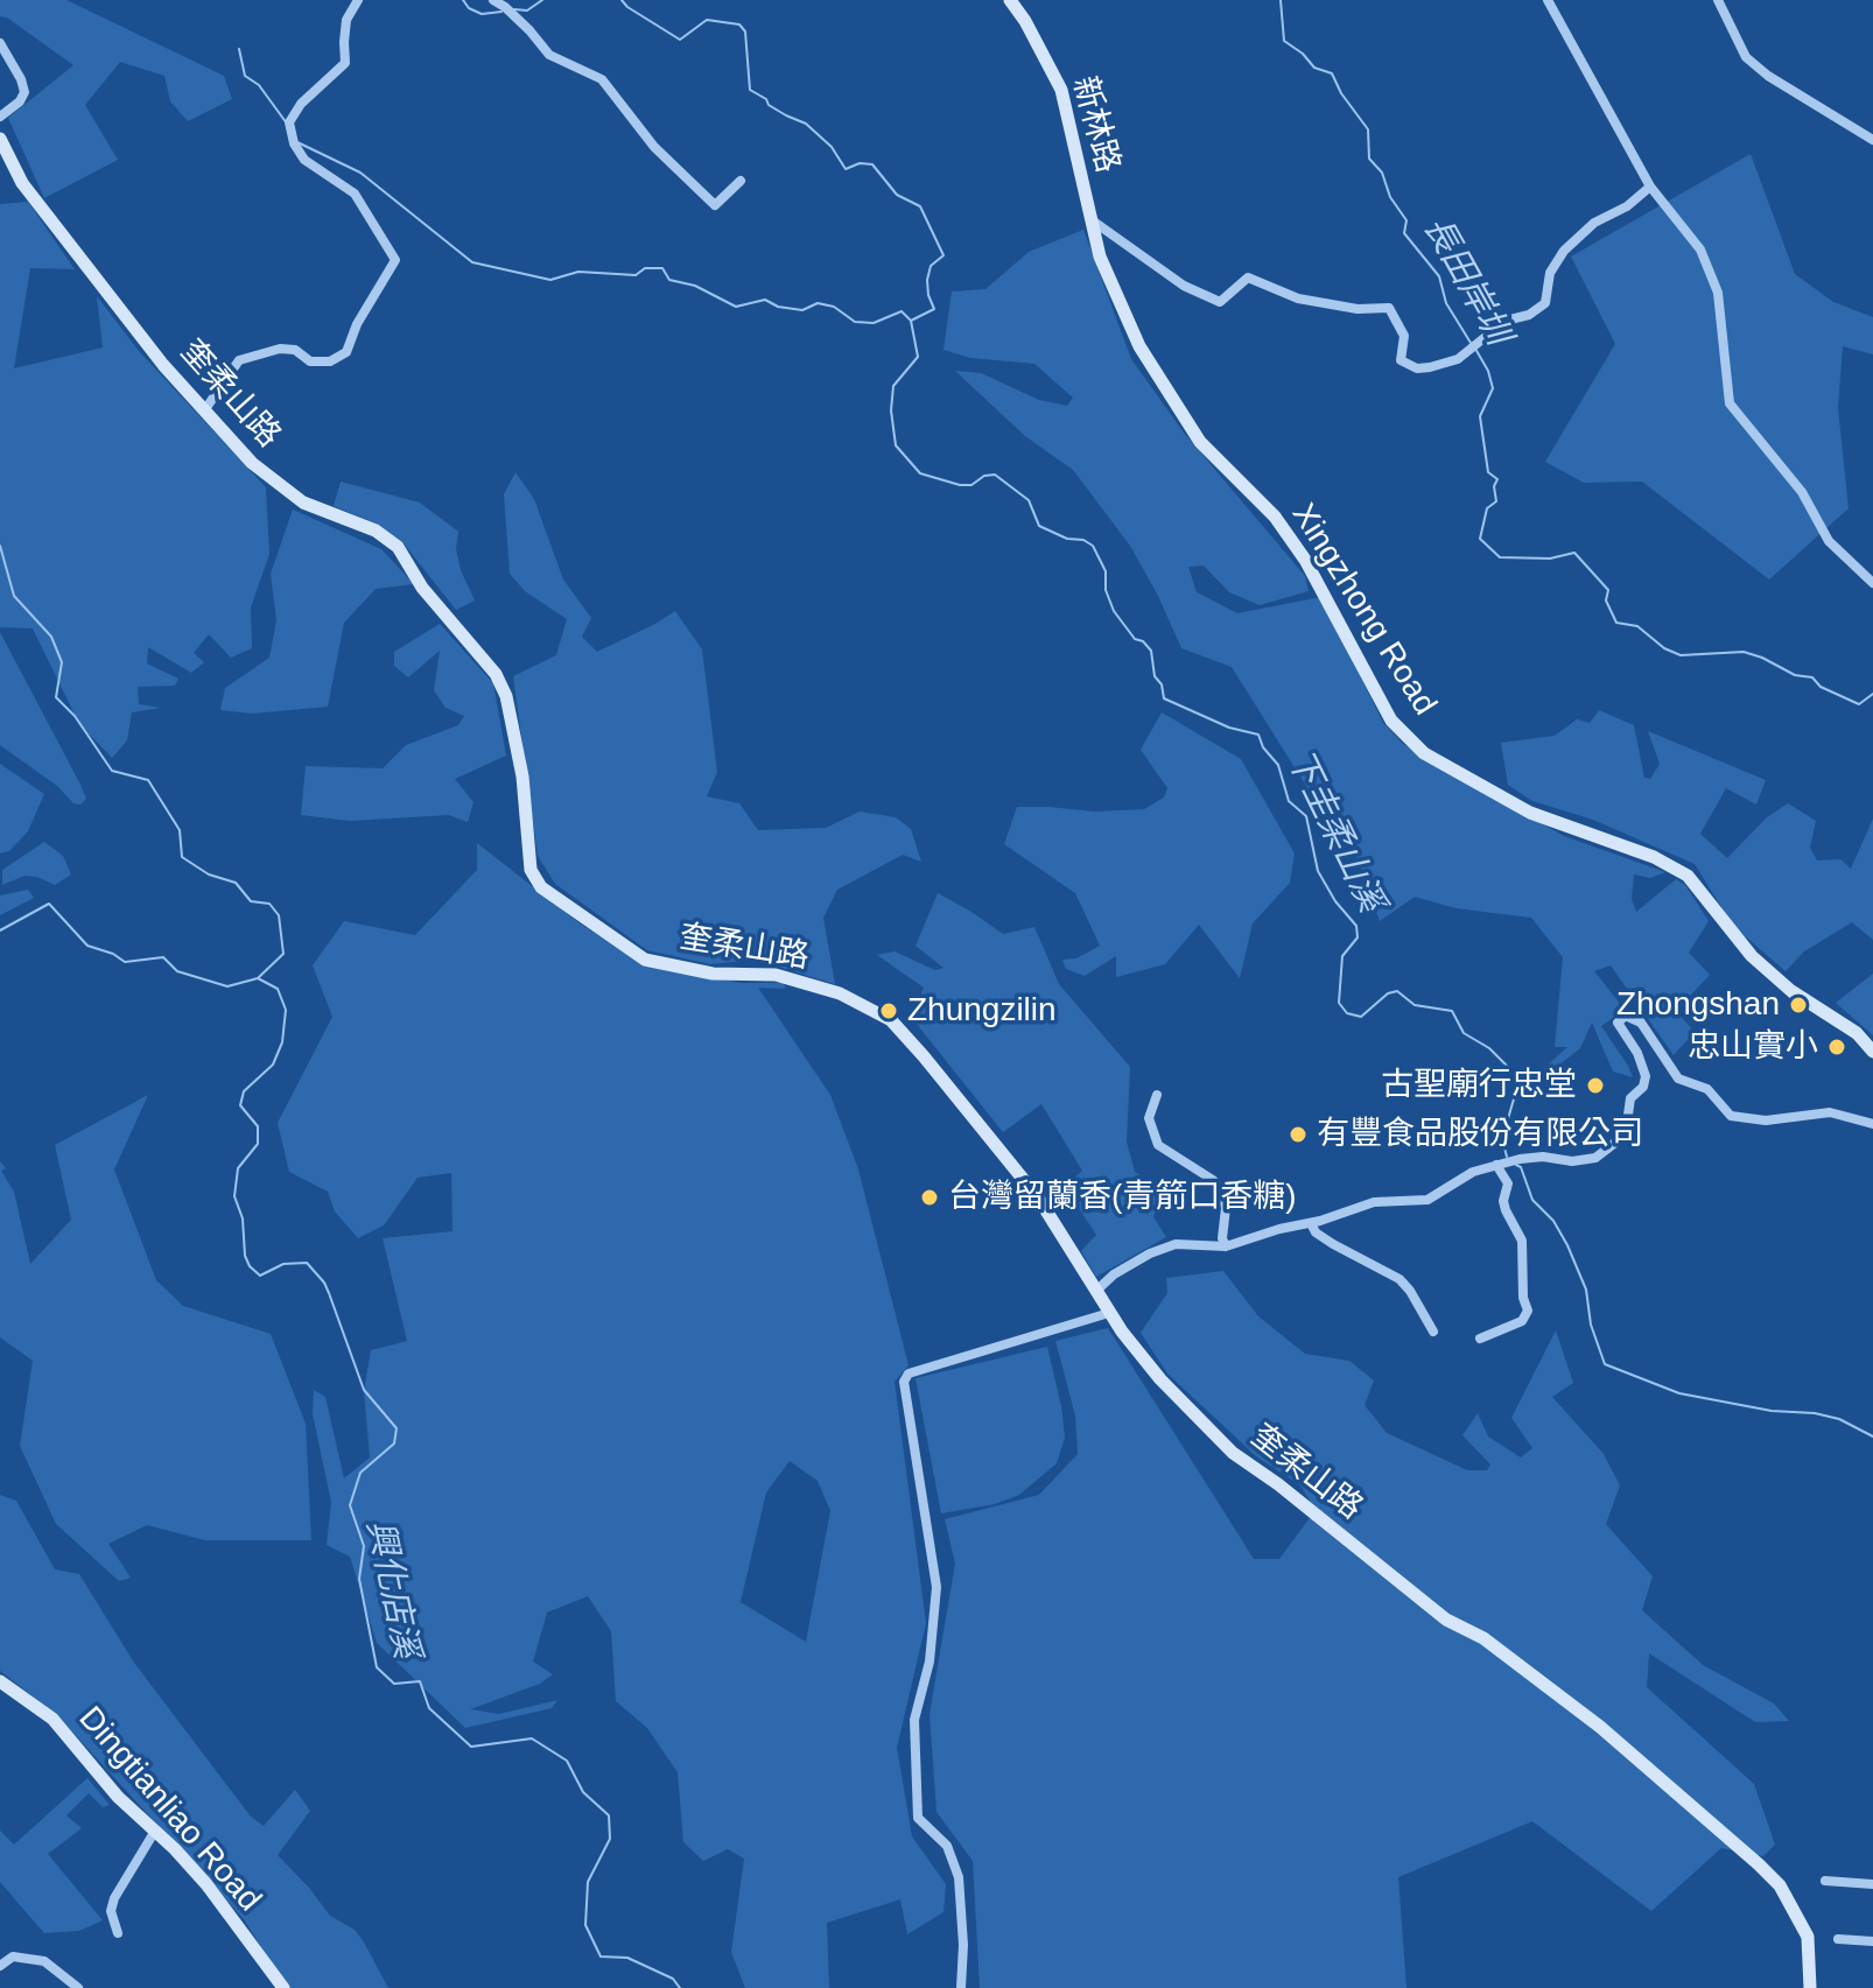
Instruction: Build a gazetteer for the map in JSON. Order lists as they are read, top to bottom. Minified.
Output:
{"streets":{"street":["新林路","奎柔山路","Xingzhong Road","Dingtianliao Road"]},"crossings":[["新林路","Xingzhong Road"]],"water":["長田岸圳","下圭柔山溪","興化店溪"],"places":["Zhongshan","Zhungzilin","忠山實小","古聖廟行忠堂","有豐食品股份有限公司","台灣留蘭香(青箭口香糖)"]}
